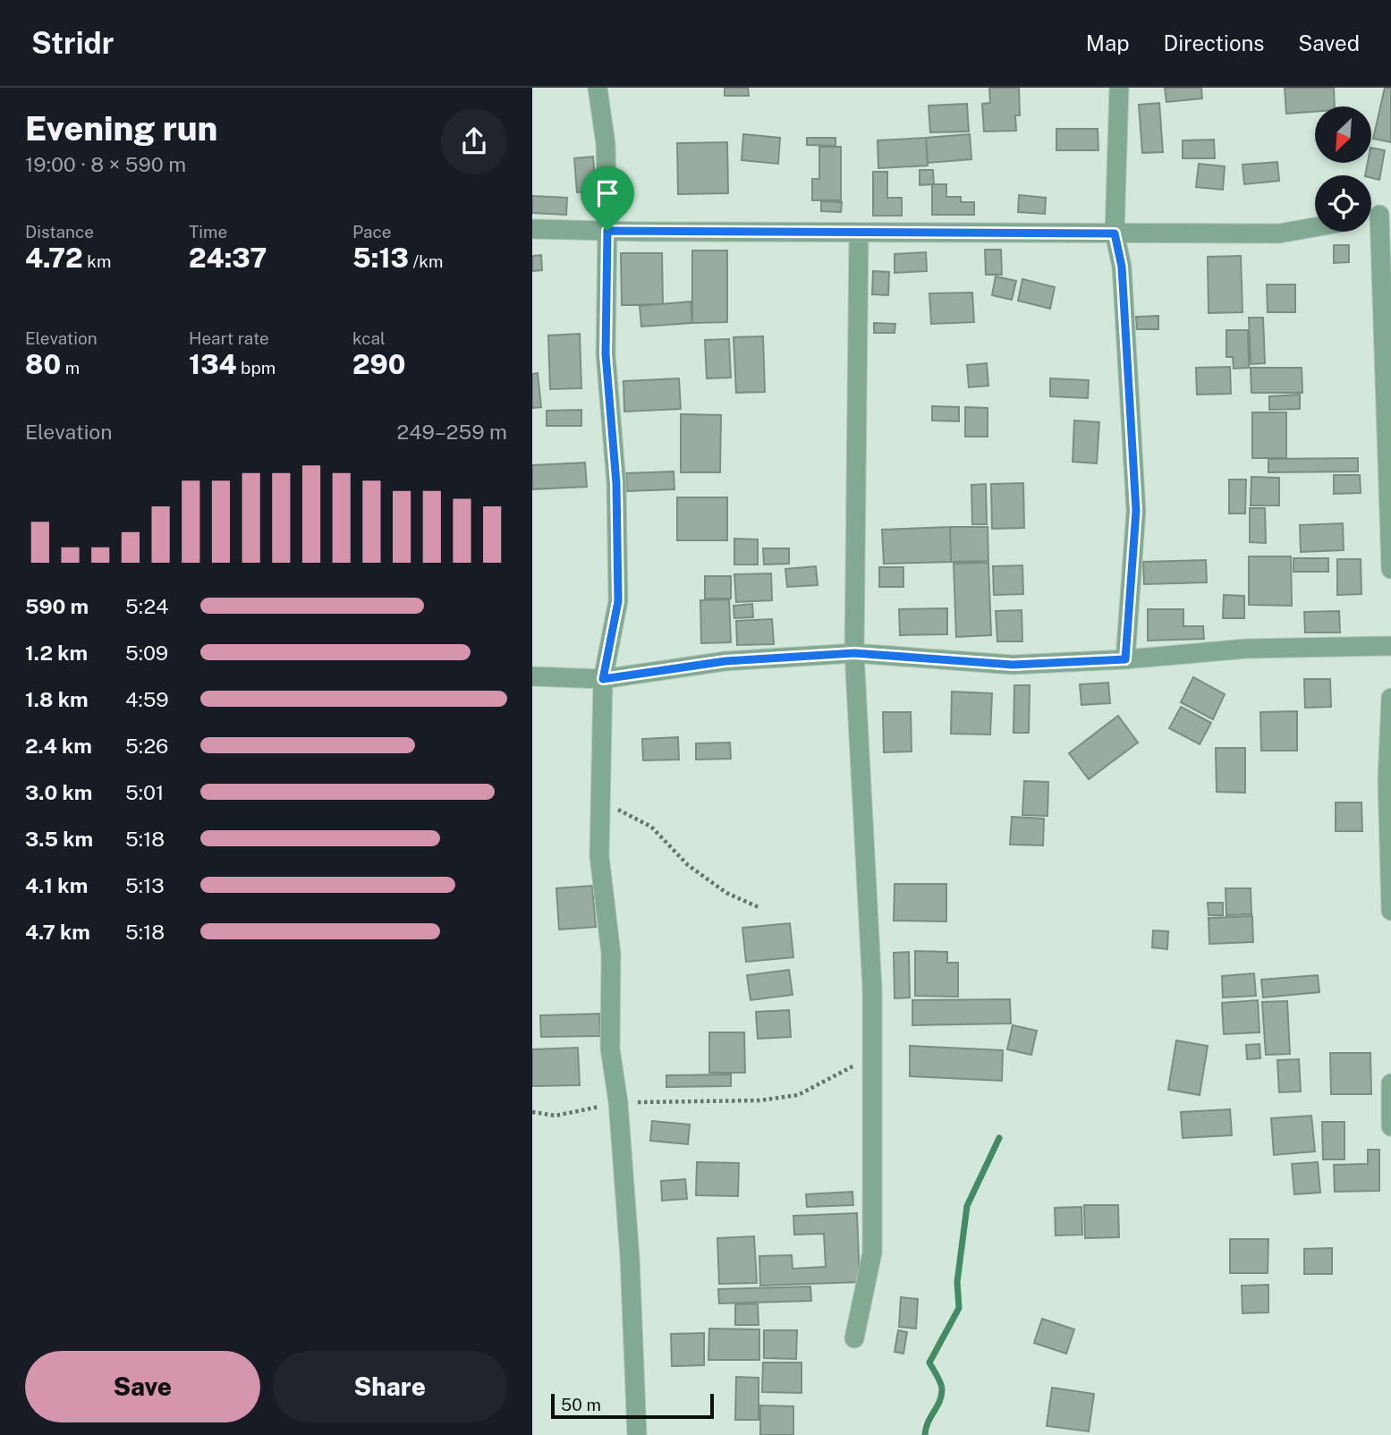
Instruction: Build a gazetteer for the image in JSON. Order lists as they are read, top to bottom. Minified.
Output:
{"scale_bar":"50 m","north":"bottom left","page":{"header":"Stridr","nav":["Map","Directions","Saved"],"heading":["Evening run","19:00 · 8 × 590 m"],"stats":[["Distance","4.72 km"],["Time","24:37"],["Pace","5:13 /km"],["Elevation","80 m"],["Heart rate","134 bpm"],["kcal","290"]],"chart":["Elevation","249–259 m"],"list":[{"name":"590 m","note":"5:24"},{"name":"1.2 km","note":"5:09"},{"name":"1.8 km","note":"4:59"},{"name":"2.4 km","note":"5:26"},{"name":"3.0 km","note":"5:01"},{"name":"3.5 km","note":"5:18"},{"name":"4.1 km","note":"5:13"},{"name":"4.7 km","note":"5:18"}],"buttons":["Save","Share"],"scale":"50 m"}}
